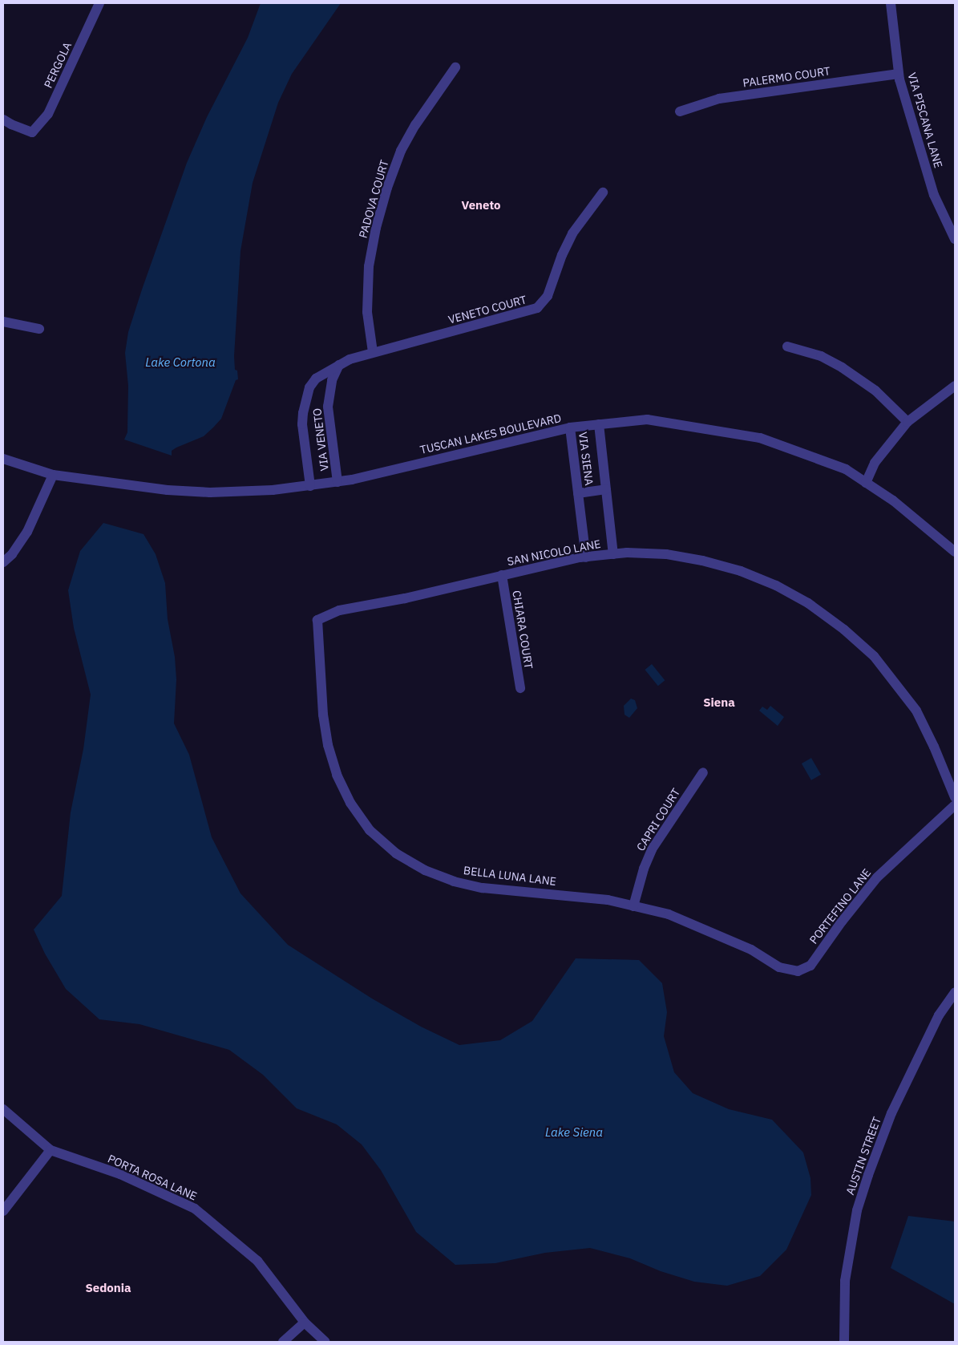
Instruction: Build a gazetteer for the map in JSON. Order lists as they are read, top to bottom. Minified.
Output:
{"streets":{"street":["PERGOLA","PALERMO COURT","VIA PISCANA LANE","PADOVA COURT","VENETO COURT","TUSCAN LAKES BOULEVARD","VIA VENETO","VIA SIENA","SAN NICOLO LANE","CHIARA COURT","CAPRI COURT","BELLA LUNA LANE","PORTEFINO LANE","AUSTIN STREET","PORTA ROSA LANE"]},"crossings":[["PALERMO COURT","VIA PISCANA LANE"],["PADOVA COURT","VENETO COURT"],["VENETO COURT","VIA VENETO"],["TUSCAN LAKES BOULEVARD","VIA VENETO"],["TUSCAN LAKES BOULEVARD","VIA SIENA"],["VIA SIENA","SAN NICOLO LANE"],["SAN NICOLO LANE","CHIARA COURT"],["SAN NICOLO LANE","BELLA LUNA LANE"],["CAPRI COURT","BELLA LUNA LANE"],["BELLA LUNA LANE","PORTEFINO LANE"]],"districts":["Veneto","Siena","Sedonia"],"water":["Lake Cortona","Lake Siena"]}
